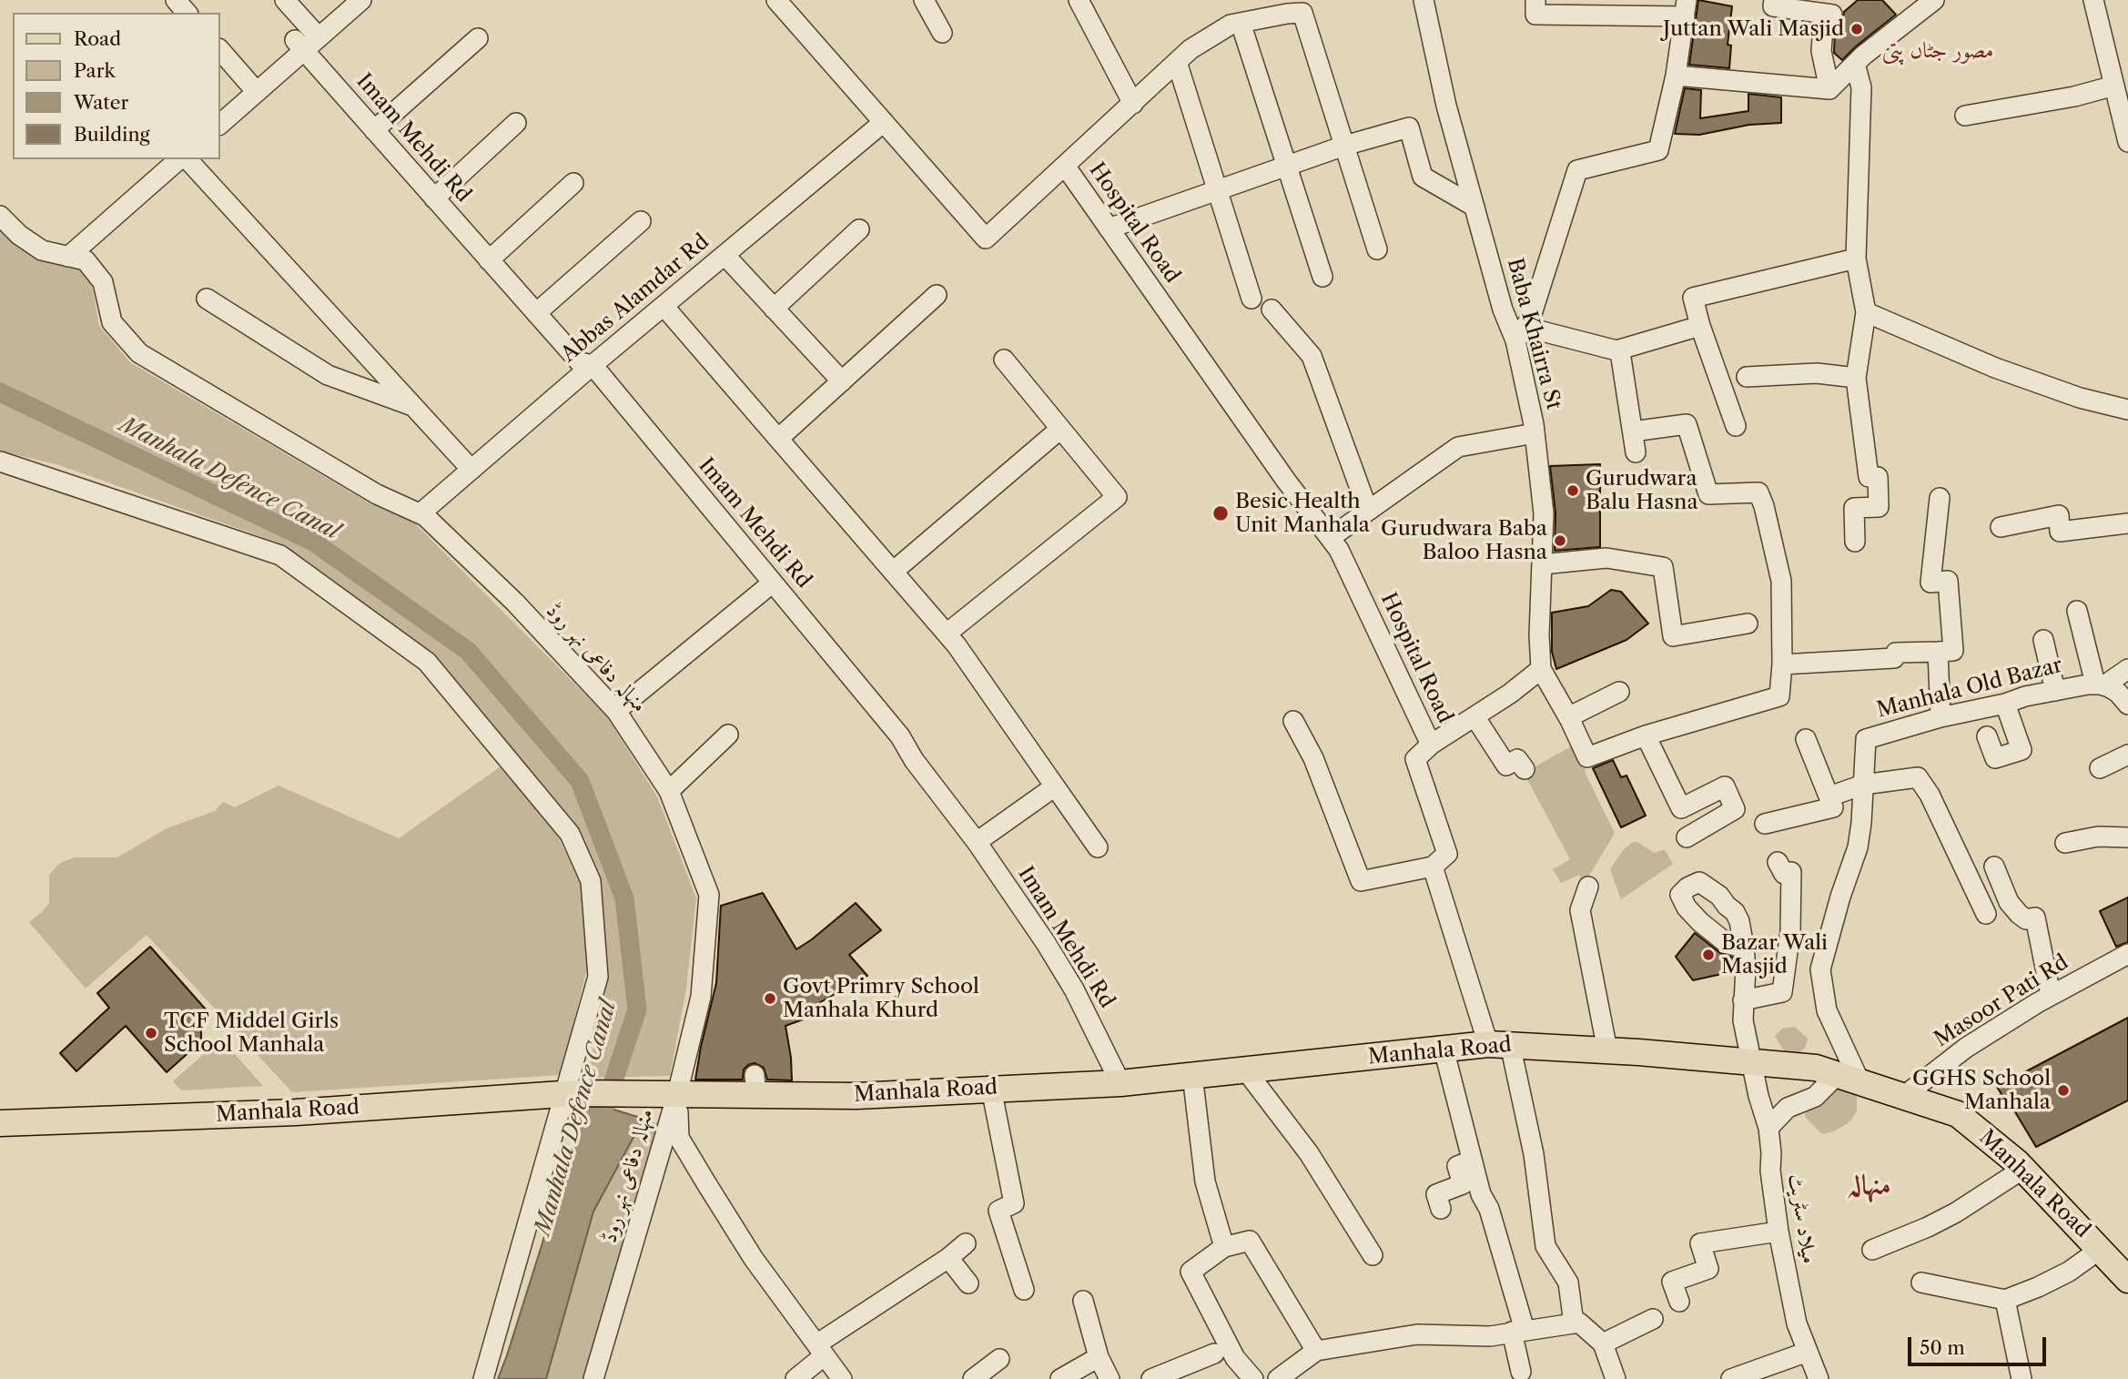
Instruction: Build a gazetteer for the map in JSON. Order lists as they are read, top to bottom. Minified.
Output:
{"streets":{"main road":["Manhala Road"],"street":["Imam Mehdi Rd","Hospital Road","Abbas Alamdar Rd","Baba Khairra St","منہالہ دفاعی نہر روڈ","Manhala Old Bazar","Masoor Pati Rd","میلاد سٹریٹ"]},"crossings":[["Imam Mehdi Rd","Abbas Alamdar Rd"],["Imam Mehdi Rd","Manhala Road"],["Abbas Alamdar Rd","منہالہ دفاعی نہر روڈ"],["منہالہ دفاعی نہر روڈ","Manhala Road"],["Manhala Old Bazar","Manhala Road"],["Masoor Pati Rd","Manhala Road"],["Manhala Road","میلاد سٹریٹ"]],"districts":["مصور جٹاں پتی","منہالہ"],"water":["Manhala Defence Canal"],"places":["Juttan Wali Masjid","Gurudwara Balu Hasna","Besic Health Unit Manhala","Gurudwara Baba Baloo Hasna","Bazar Wali Masjid","Govt Primry School Manhala Khurd","TCF Middel Girls School Manhala","GGHS School Manhala"],"legend":["Road","Park","Water","Building"],"scale_bar":"50 m"}
